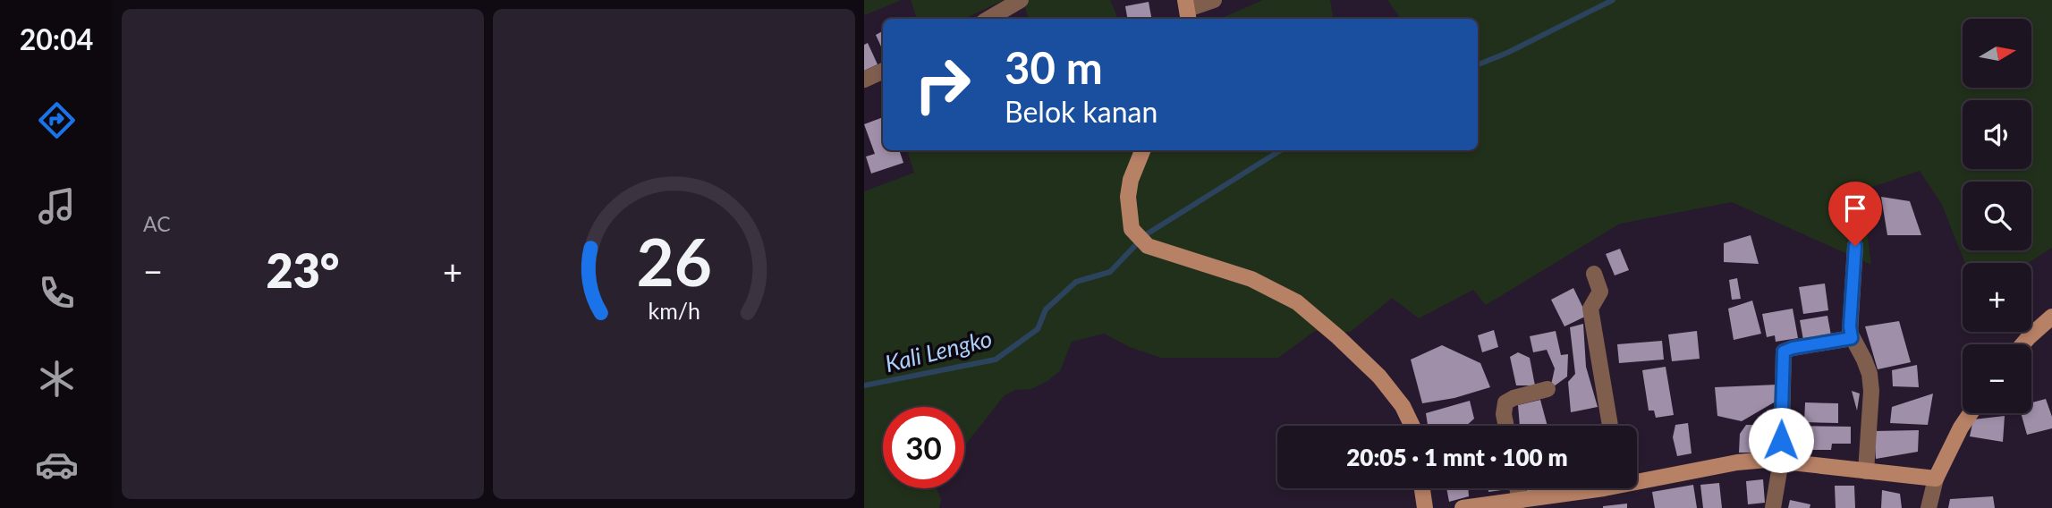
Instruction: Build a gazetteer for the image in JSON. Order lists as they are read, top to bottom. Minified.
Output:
{"water":["Kali Lengko"],"north":"right","page":{"tabs":"20:04","tile":"AC","map_buttons":["+","−"],"turn":["30 m","Belok kanan"],"heat":["−","23°","+"],"limit":"30","trip":"20:05 · 1 mnt · 100 m","gauge":["26","km/h"]}}
